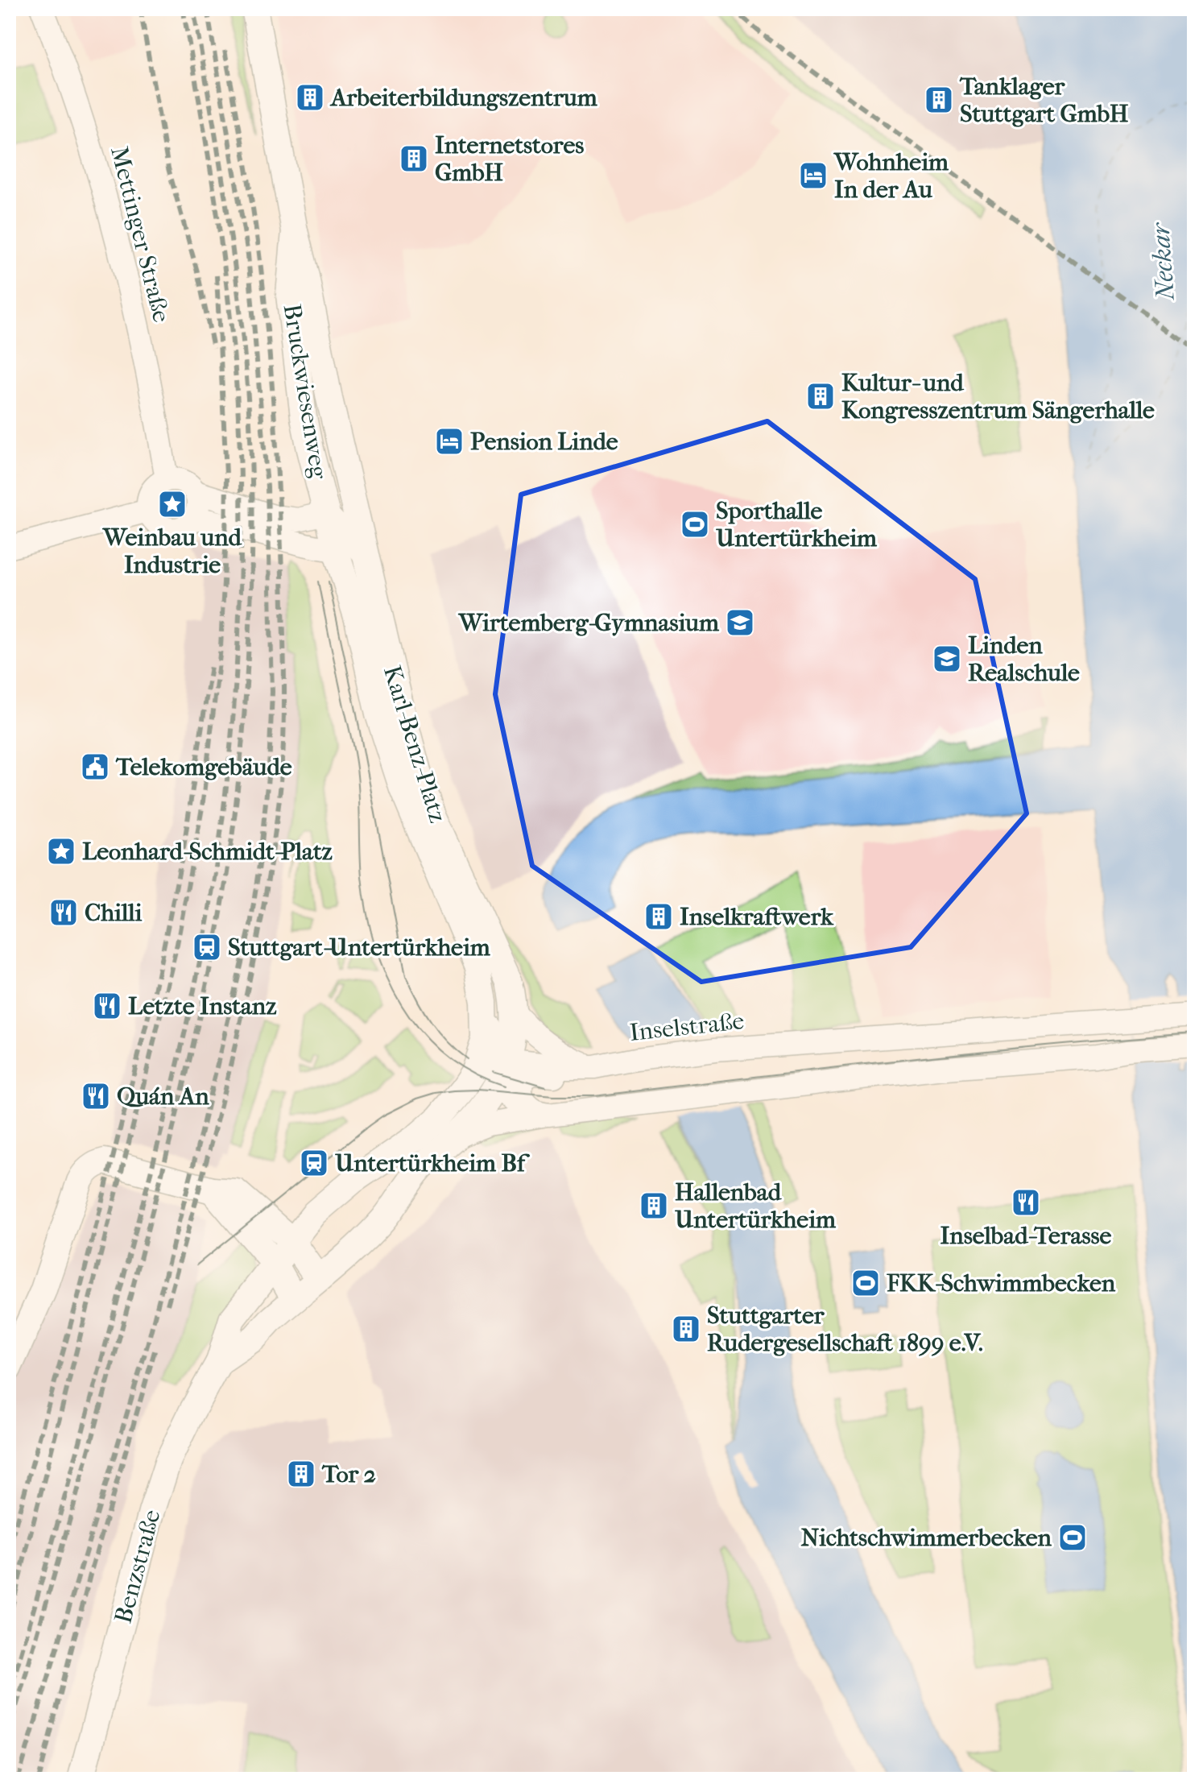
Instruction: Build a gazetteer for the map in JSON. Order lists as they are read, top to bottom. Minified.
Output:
{"streets":{"main road":["Bruckwiesenweg","Karl-Benz-Platz","Benzstraße"],"street":["Mettinger Straße","Inselstraße"]},"crossings":[["Bruckwiesenweg","Karl-Benz-Platz"],["Karl-Benz-Platz","Inselstraße"],["Karl-Benz-Platz","Benzstraße"]],"water":["Neckar"],"places":{"building":["Arbeiterbildungszentrum","Tanklager Stuttgart GmbH","Internetstores GmbH","Kultur- und Kongresszentrum Sängerhalle","Inselkraftwerk","Hallenbad Untertürkheim","Stuttgarter Rudergesellschaft 1899 e.V.","Tor 2"],"hotel":["Wohnheim In der Au","Pension Linde"],"place":["Weinbau und Industrie","Leonhard-Schmidt-Platz"],"sports":["Sporthalle Untertürkheim","FKK-Schwimmbecken","Nichtschwimmerbecken"],"school or university":["Wirtemberg-Gymnasium","Linden Realschule"],"public building":["Telekomgebäude"],"restaurant":["Chilli","Letzte Instanz","Quán An","Inselbad-Terasse"],"station":["Stuttgart-Untertürkheim","Untertürkheim Bf"]}}
